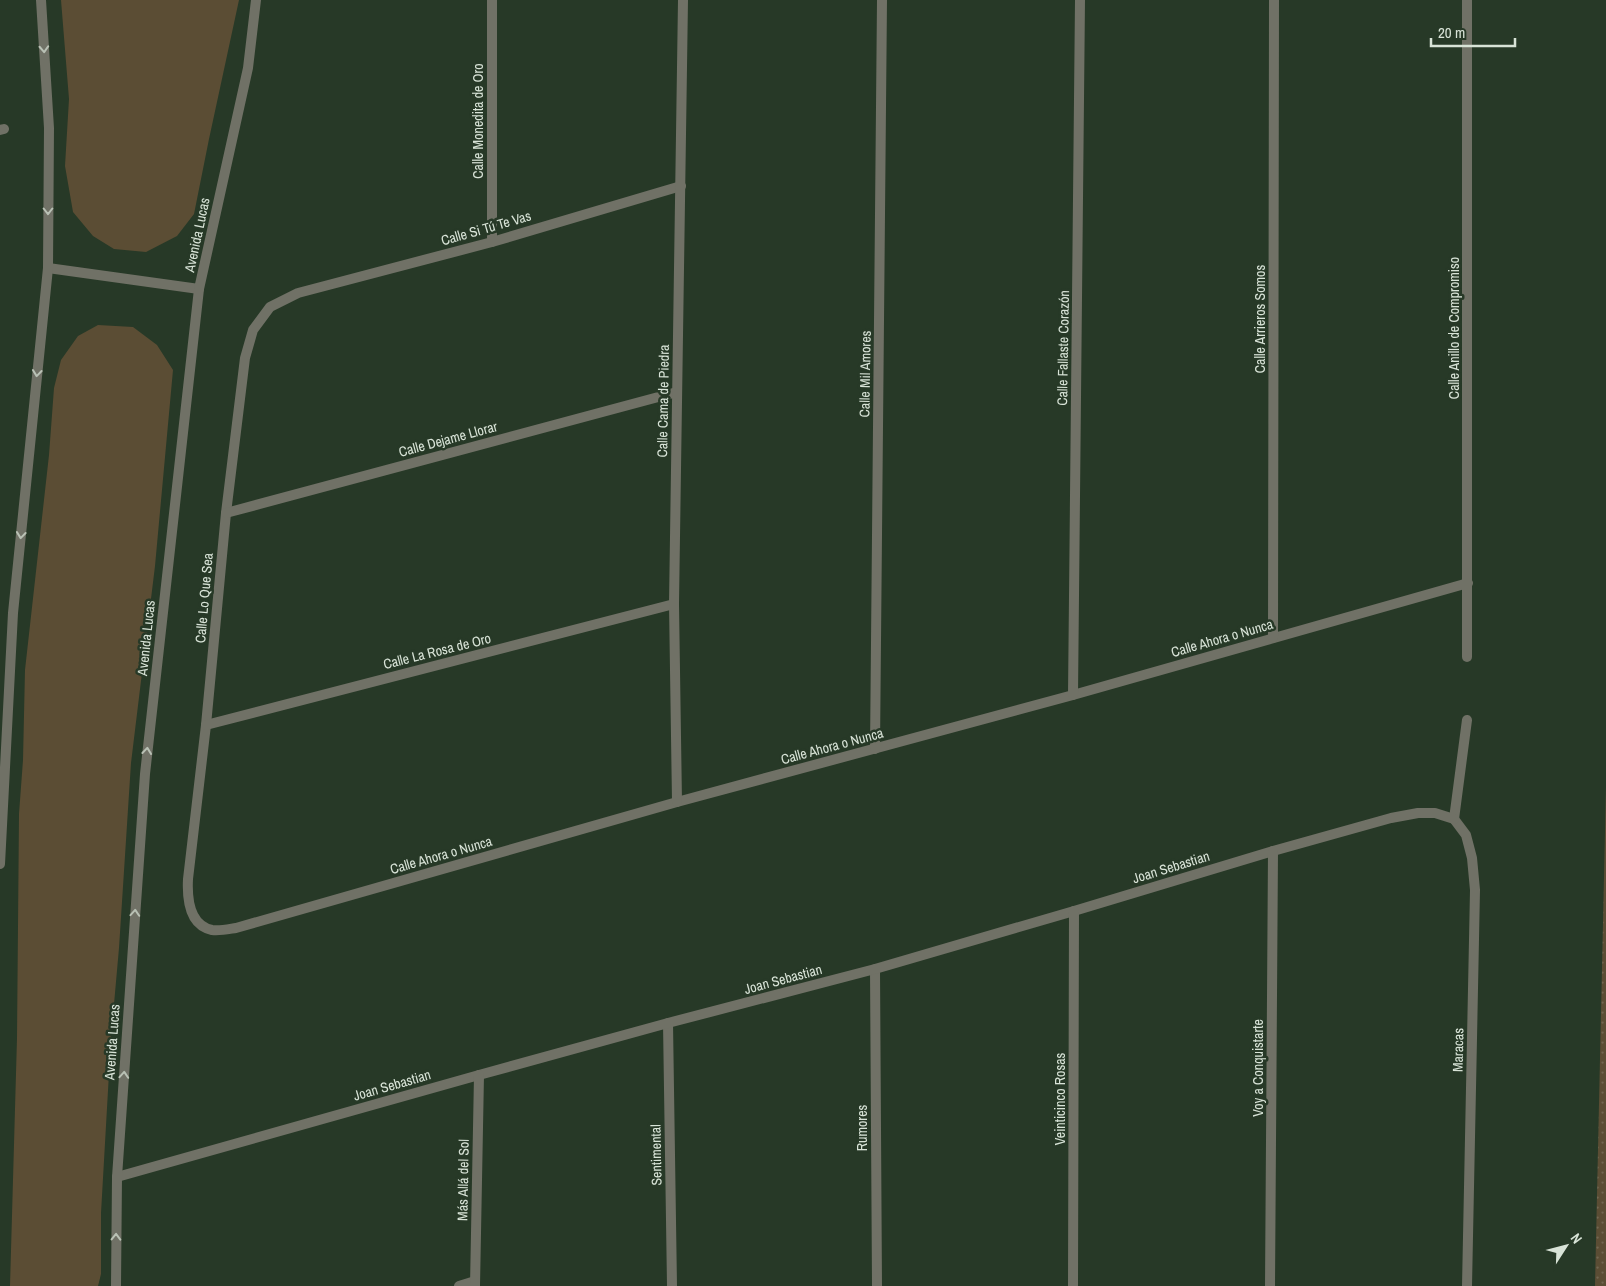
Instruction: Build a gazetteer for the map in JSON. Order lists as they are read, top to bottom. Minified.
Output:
{"streets":{"street":["Calle Monedita de Oro","Calle Si Tú Te Vas","Avenida Lucas","Calle Arrieros Somos","Calle Anillo de Compromiso","Calle Fallaste Corazón","Calle Mil Amores","Calle Cama de Piedra","Calle Dejame Llorar","Calle Lo Que Sea","Calle Ahora o Nunca","Calle La Rosa de Oro","Joan Sebastian","Maracas","Voy a Conquistarte","Veinticinco Rosas","Rumores","Sentimental","Más Allá del Sol"]},"crossings":[["Calle Monedita de Oro","Calle Si Tú Te Vas"],["Calle Si Tú Te Vas","Calle Cama de Piedra"],["Calle Si Tú Te Vas","Calle Lo Que Sea"],["Avenida Lucas","Joan Sebastian"],["Calle Arrieros Somos","Calle Ahora o Nunca"],["Calle Anillo de Compromiso","Calle Ahora o Nunca"],["Calle Fallaste Corazón","Calle Ahora o Nunca"],["Calle Mil Amores","Calle Ahora o Nunca"],["Calle Cama de Piedra","Calle Dejame Llorar"],["Calle Cama de Piedra","Calle Ahora o Nunca"],["Calle Cama de Piedra","Calle La Rosa de Oro"],["Calle Dejame Llorar","Calle Lo Que Sea"],["Calle Lo Que Sea","Calle Ahora o Nunca"],["Calle Lo Que Sea","Calle La Rosa de Oro"],["Joan Sebastian","Maracas"],["Joan Sebastian","Voy a Conquistarte"],["Joan Sebastian","Veinticinco Rosas"],["Joan Sebastian","Rumores"],["Joan Sebastian","Sentimental"],["Joan Sebastian","Más Allá del Sol"]],"one_way":["Avenida Lucas"],"scale_bar":"20 m","north":"top right"}
